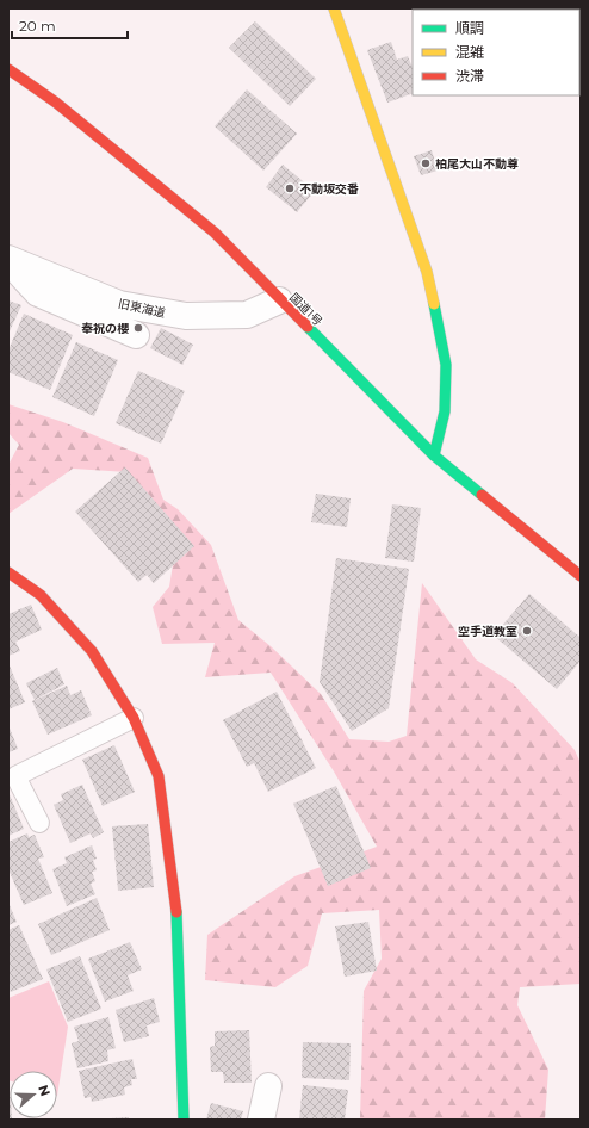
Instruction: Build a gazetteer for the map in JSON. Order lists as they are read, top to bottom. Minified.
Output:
{"streets":{"main road":["国道1号"],"street":["旧東海道"]},"crossings":[["旧東海道","国道1号"]],"places":["柏尾大山不動尊","不動坂交番","奉祝の櫻","空手道教室"],"legend":["順調","混雑","渋滞"],"scale_bar":"20 m","north":"right"}
